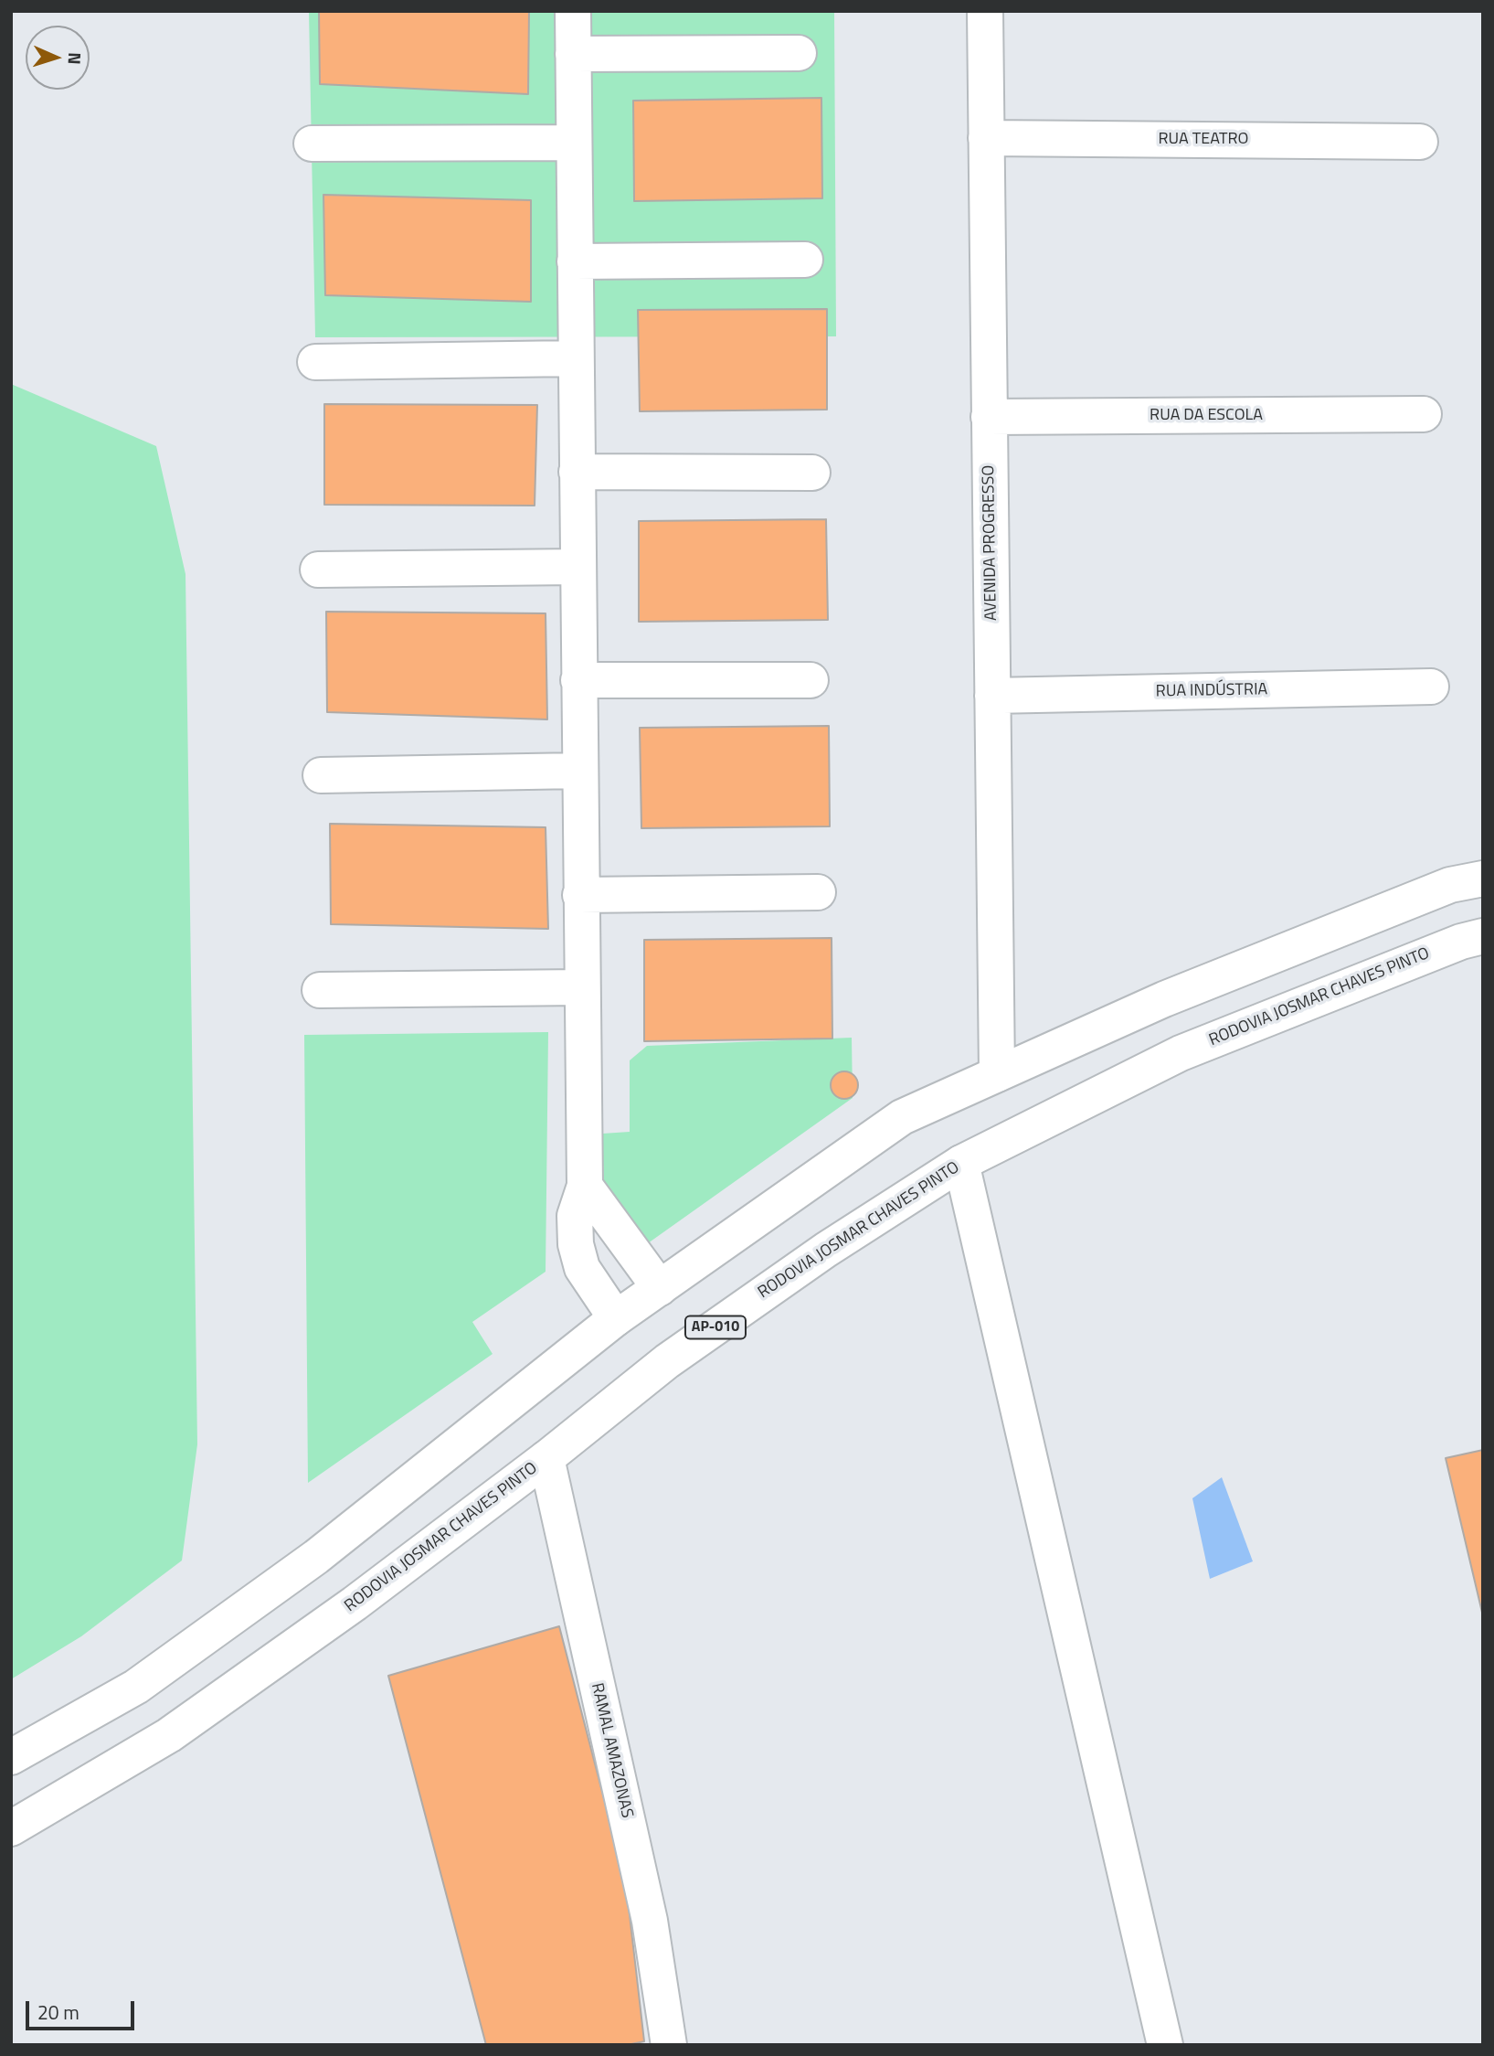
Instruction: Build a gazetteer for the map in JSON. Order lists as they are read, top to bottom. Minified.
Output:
{"streets":{"street":["RUA TEATRO","RUA DA ESCOLA","AVENIDA PROGRESSO","RUA INDÚSTRIA","RODOVIA JOSMAR CHAVES PINTO","AP-010","RAMAL AMAZONAS"]},"crossings":[["RUA TEATRO","AVENIDA PROGRESSO"],["RUA DA ESCOLA","AVENIDA PROGRESSO"],["AVENIDA PROGRESSO","RUA INDÚSTRIA"],["RODOVIA JOSMAR CHAVES PINTO","RAMAL AMAZONAS"]],"scale_bar":"20 m","north":"right"}
